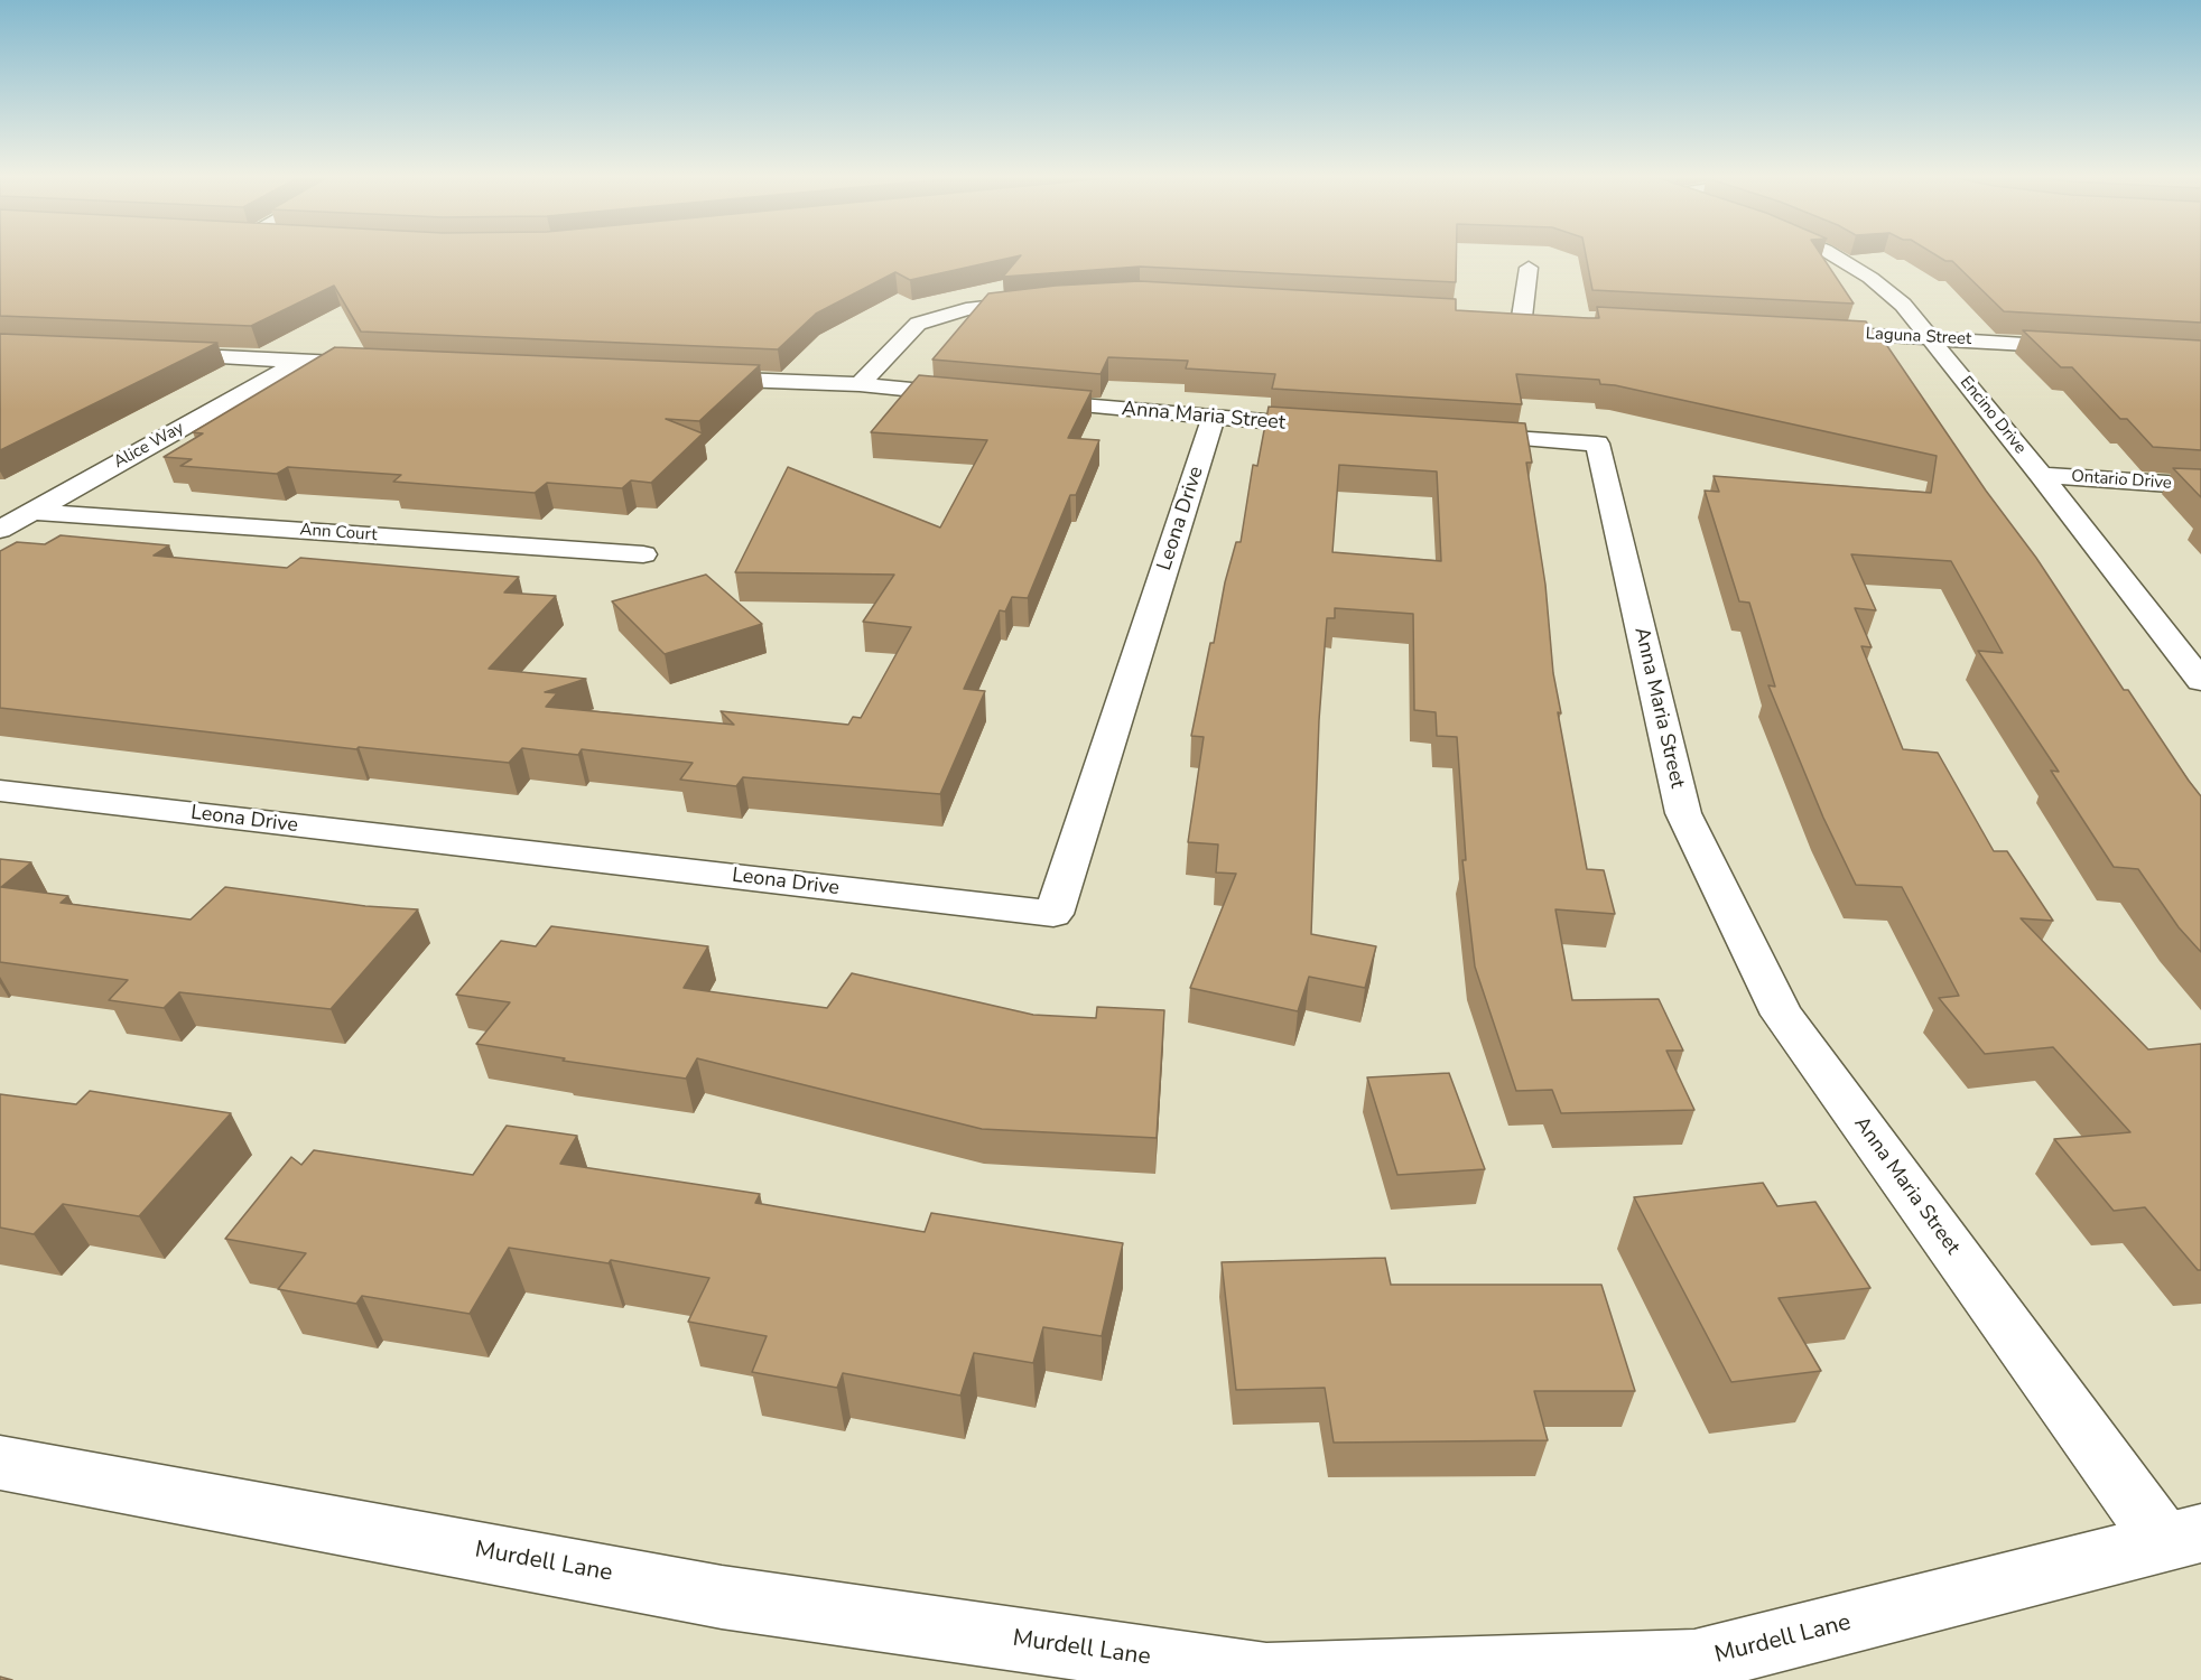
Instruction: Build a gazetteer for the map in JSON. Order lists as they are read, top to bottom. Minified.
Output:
{"streets":{"street":["Laguna Street","Encino Drive","Anna Maria Street","Alice Way","Ontario Drive","Leona Drive","Ann Court","Murdell Lane"]},"crossings":[["Laguna Street","Encino Drive"],["Encino Drive","Ontario Drive"],["Anna Maria Street","Leona Drive"],["Anna Maria Street","Murdell Lane"],["Alice Way","Ann Court"]]}
